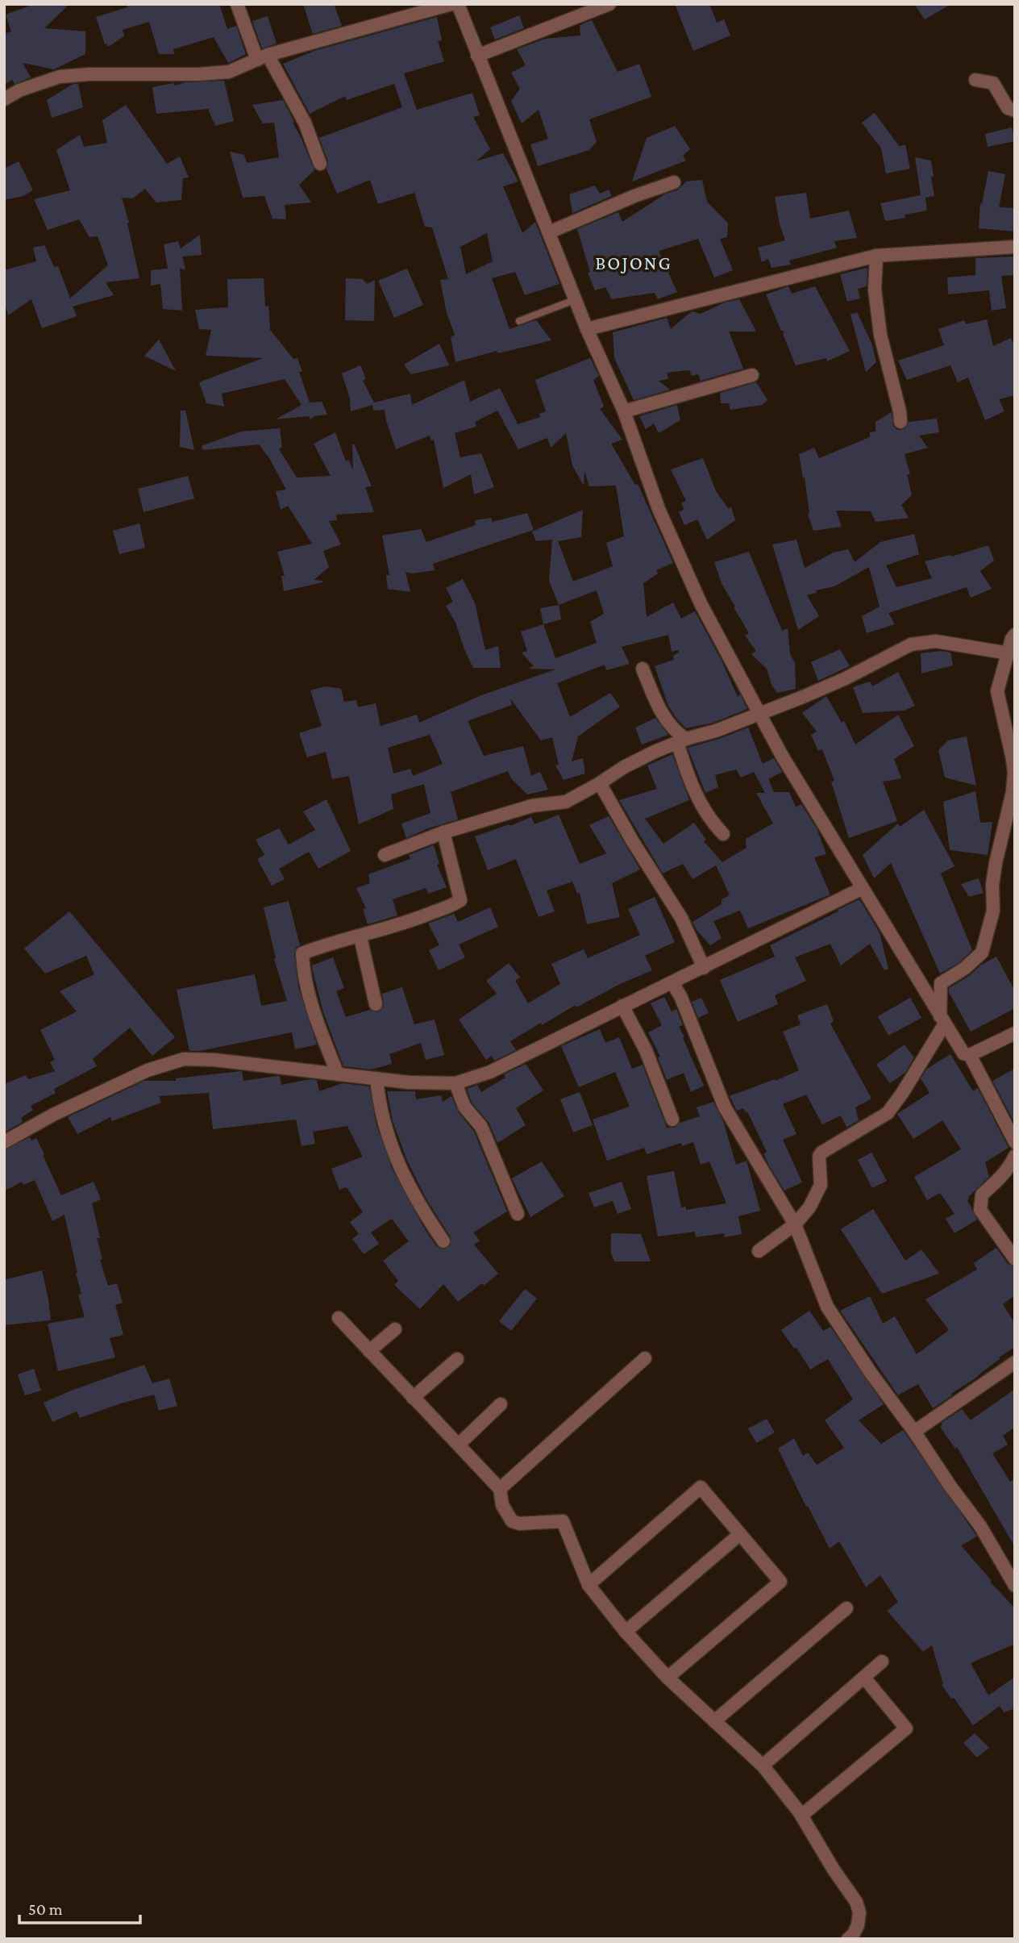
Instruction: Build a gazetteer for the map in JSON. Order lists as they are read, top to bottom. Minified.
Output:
{"districts":["BOJONG"],"scale_bar":"50 m"}
